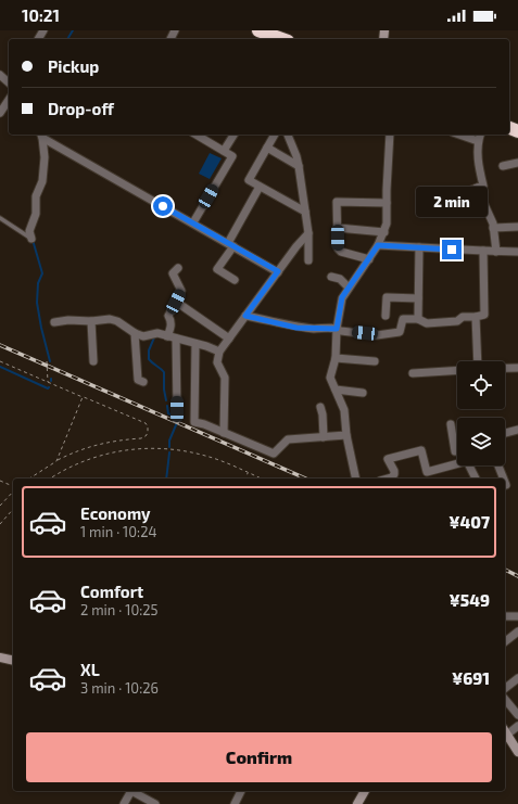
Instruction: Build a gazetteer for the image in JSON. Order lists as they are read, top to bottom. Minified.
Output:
{"page":{"status":"10:21","banner":["Pickup","Drop-off"],"bubble":"2 min","list":[{"name":"Economy","note":"1 min · 10:24","value":"¥407"},{"name":"Comfort","note":"2 min · 10:25","value":"¥549"},{"name":"XL","note":"3 min · 10:26","value":"¥691"}],"buttons":"Confirm"}}
